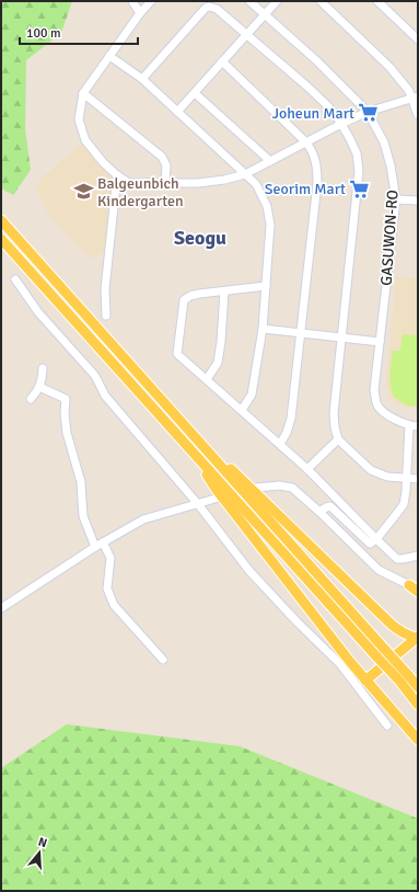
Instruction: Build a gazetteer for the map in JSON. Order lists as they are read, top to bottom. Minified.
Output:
{"streets":{"street":["GASUWON-RO"]},"districts":["Seogu"],"places":{"supermarket":["Joheun Mart","Seorim Mart"],"school or university":["Balgeunbich Kindergarten"]},"scale_bar":"100 m","north":"top"}
